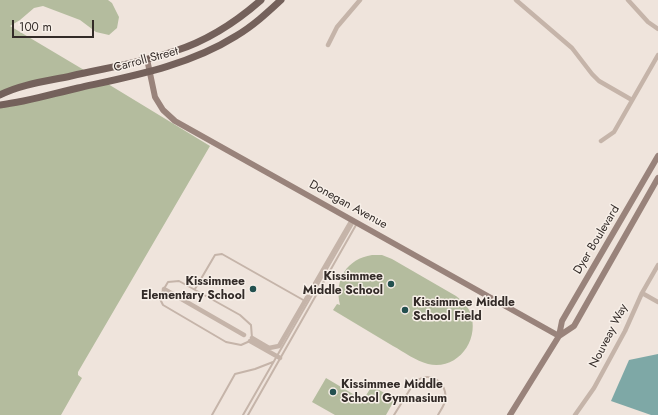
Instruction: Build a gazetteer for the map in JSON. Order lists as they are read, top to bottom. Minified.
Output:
{"streets":{"main road":["Carroll Street"],"street":["Donegan Avenue","Dyer Boulevard","Nouveay Way"]},"crossings":[["Carroll Street","Donegan Avenue"],["Donegan Avenue","Dyer Boulevard"]],"places":["Kissimmee Middle School","Kissimmee Elementary School","Kissimmee Middle School Field","Kissimmee Middle School Gymnasium"],"scale_bar":"100 m"}
